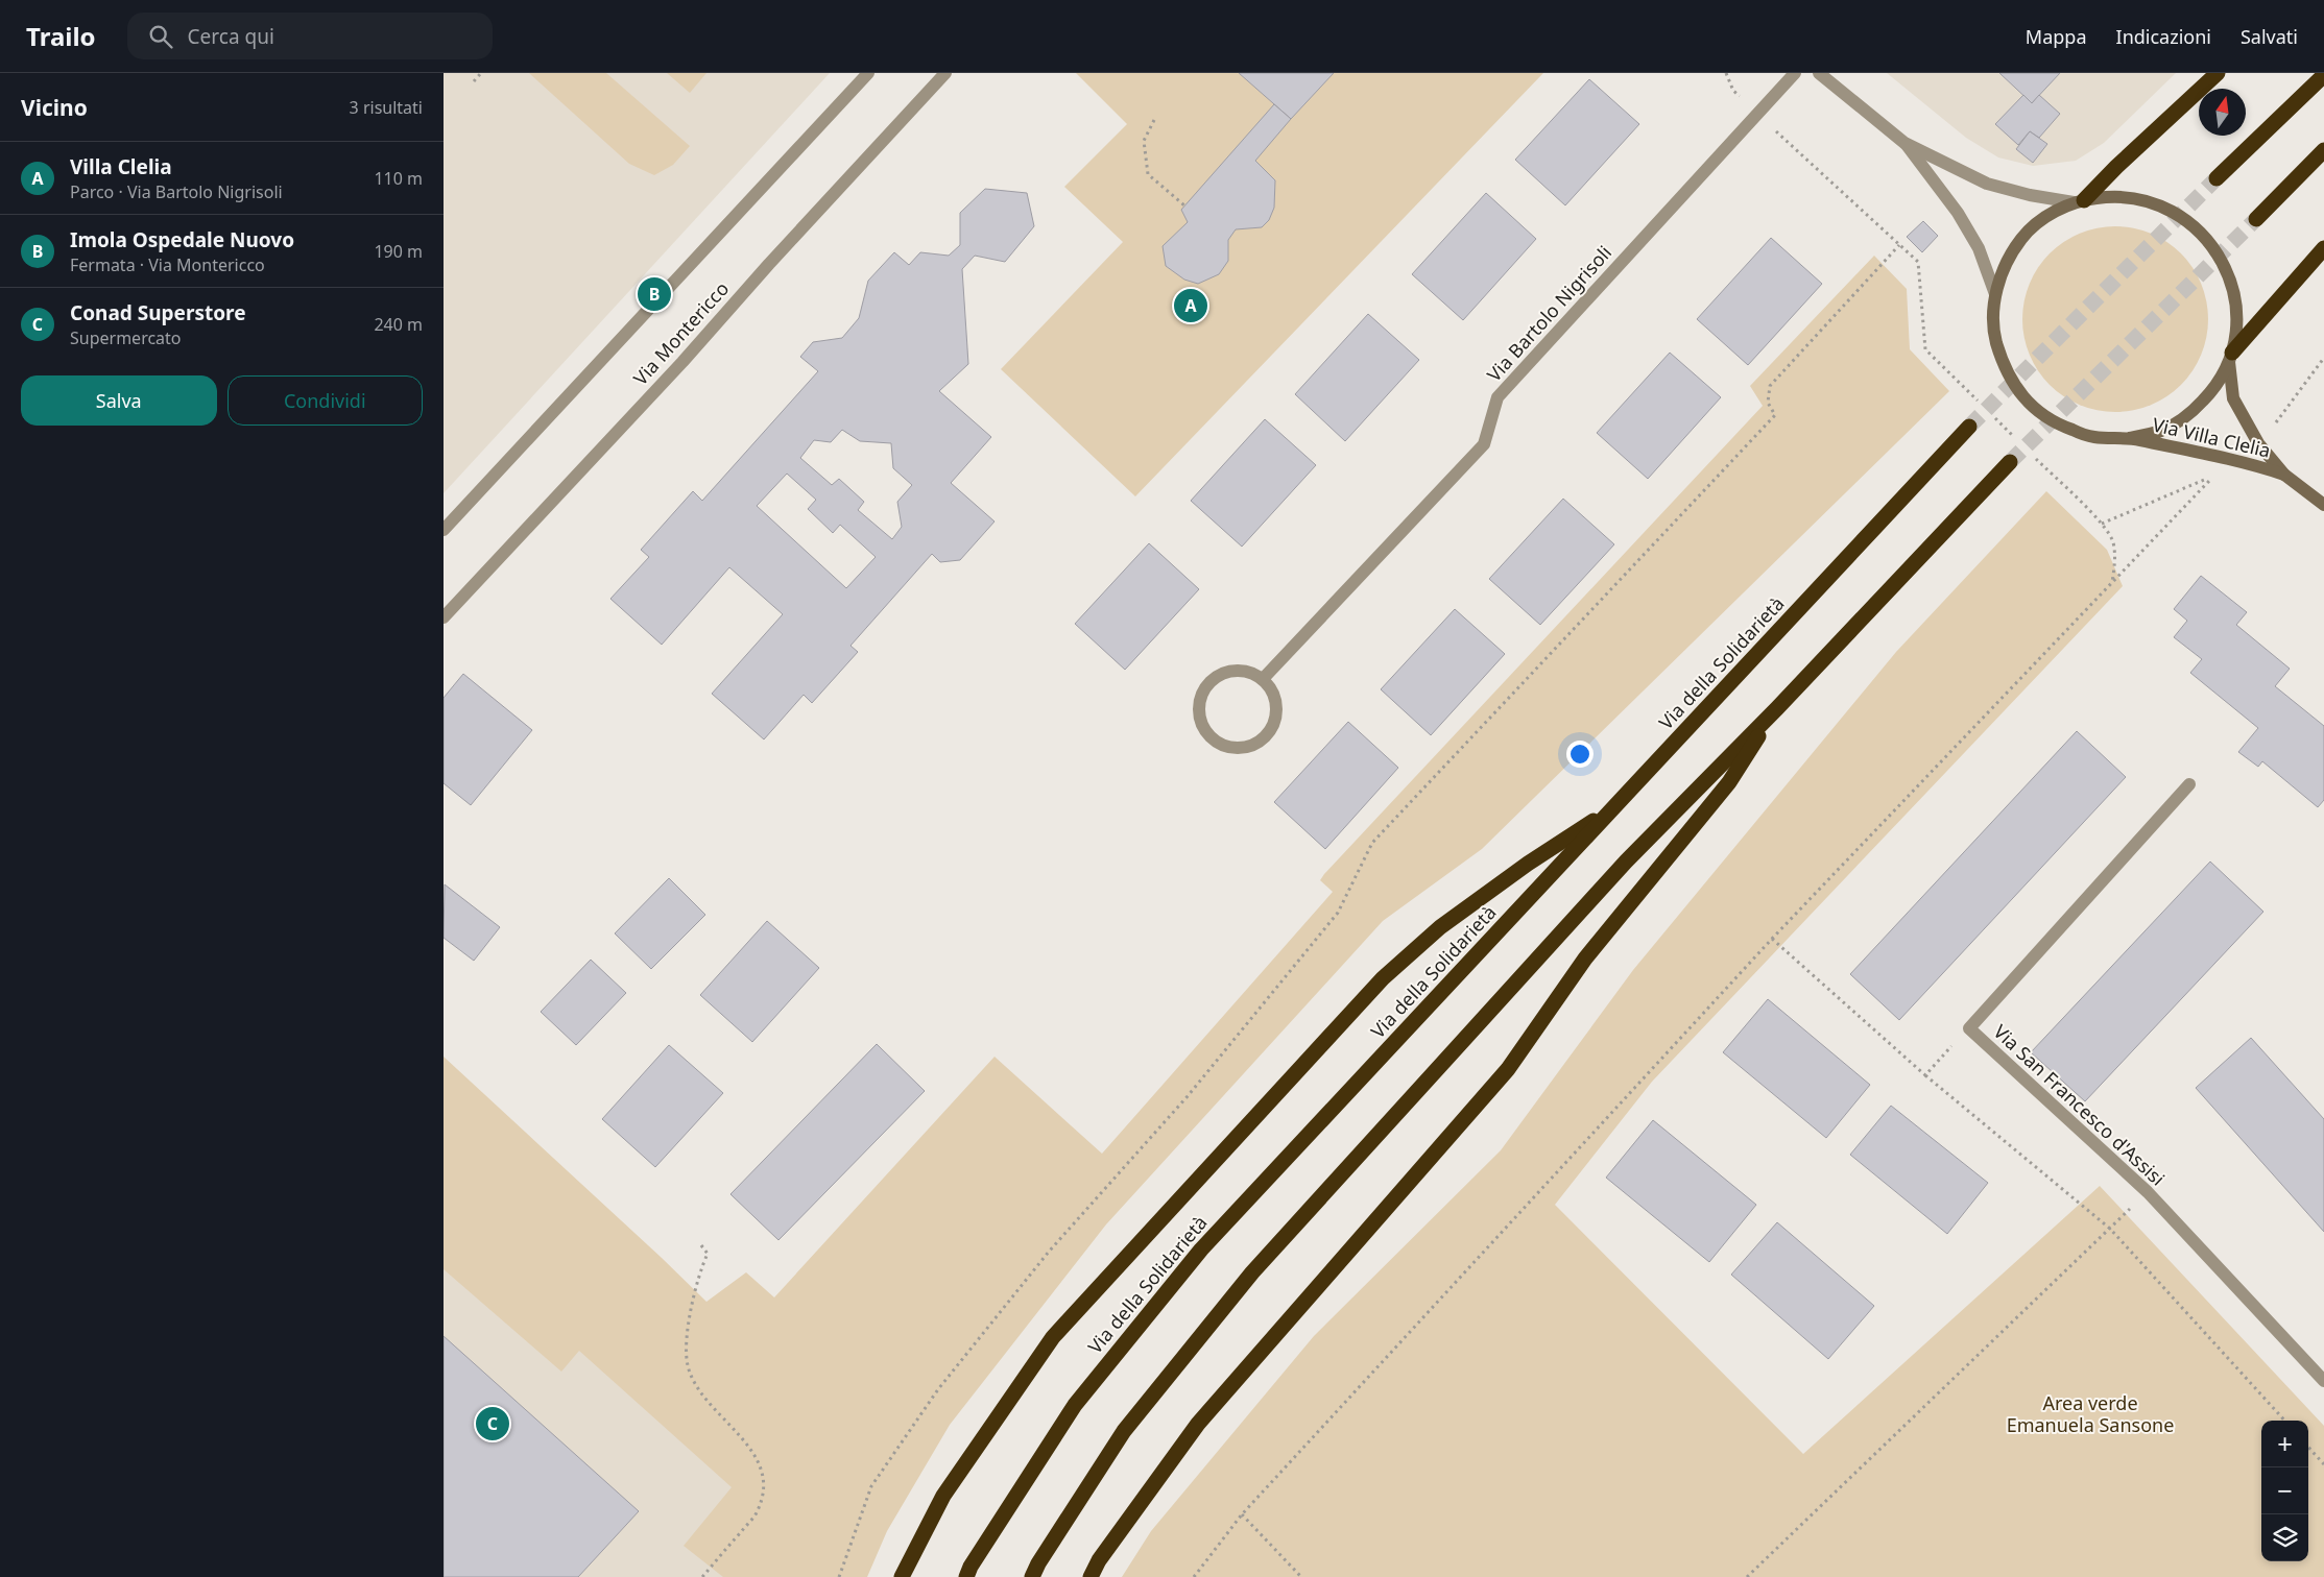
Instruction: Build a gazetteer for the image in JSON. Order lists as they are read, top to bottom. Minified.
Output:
{"streets":{"highway":["Via della Solidarietà"],"street":["Via Bartolo Nigrisoli","Via Montericco","Via Villa Clelia","Via San Francesco d'Assisi"]},"parks":["Area verde Emanuela Sansone"],"north":"top","page":{"header":"Trailo","search":"Cerca qui","nav":["Mappa","Indicazioni","Salvati"],"heading":["Vicino","3 risultati"],"list":[{"mark":"A","name":"Villa Clelia","note":"Parco · Via Bartolo Nigrisoli","value":"110 m"},{"mark":"B","name":"Imola Ospedale Nuovo","note":"Fermata · Via Montericco","value":"190 m"},{"mark":"C","name":"Conad Superstore","note":"Supermercato","value":"240 m"}],"pins":["B","A","C"],"buttons":["Salva","Condividi"],"map_buttons":["+","−"]}}
